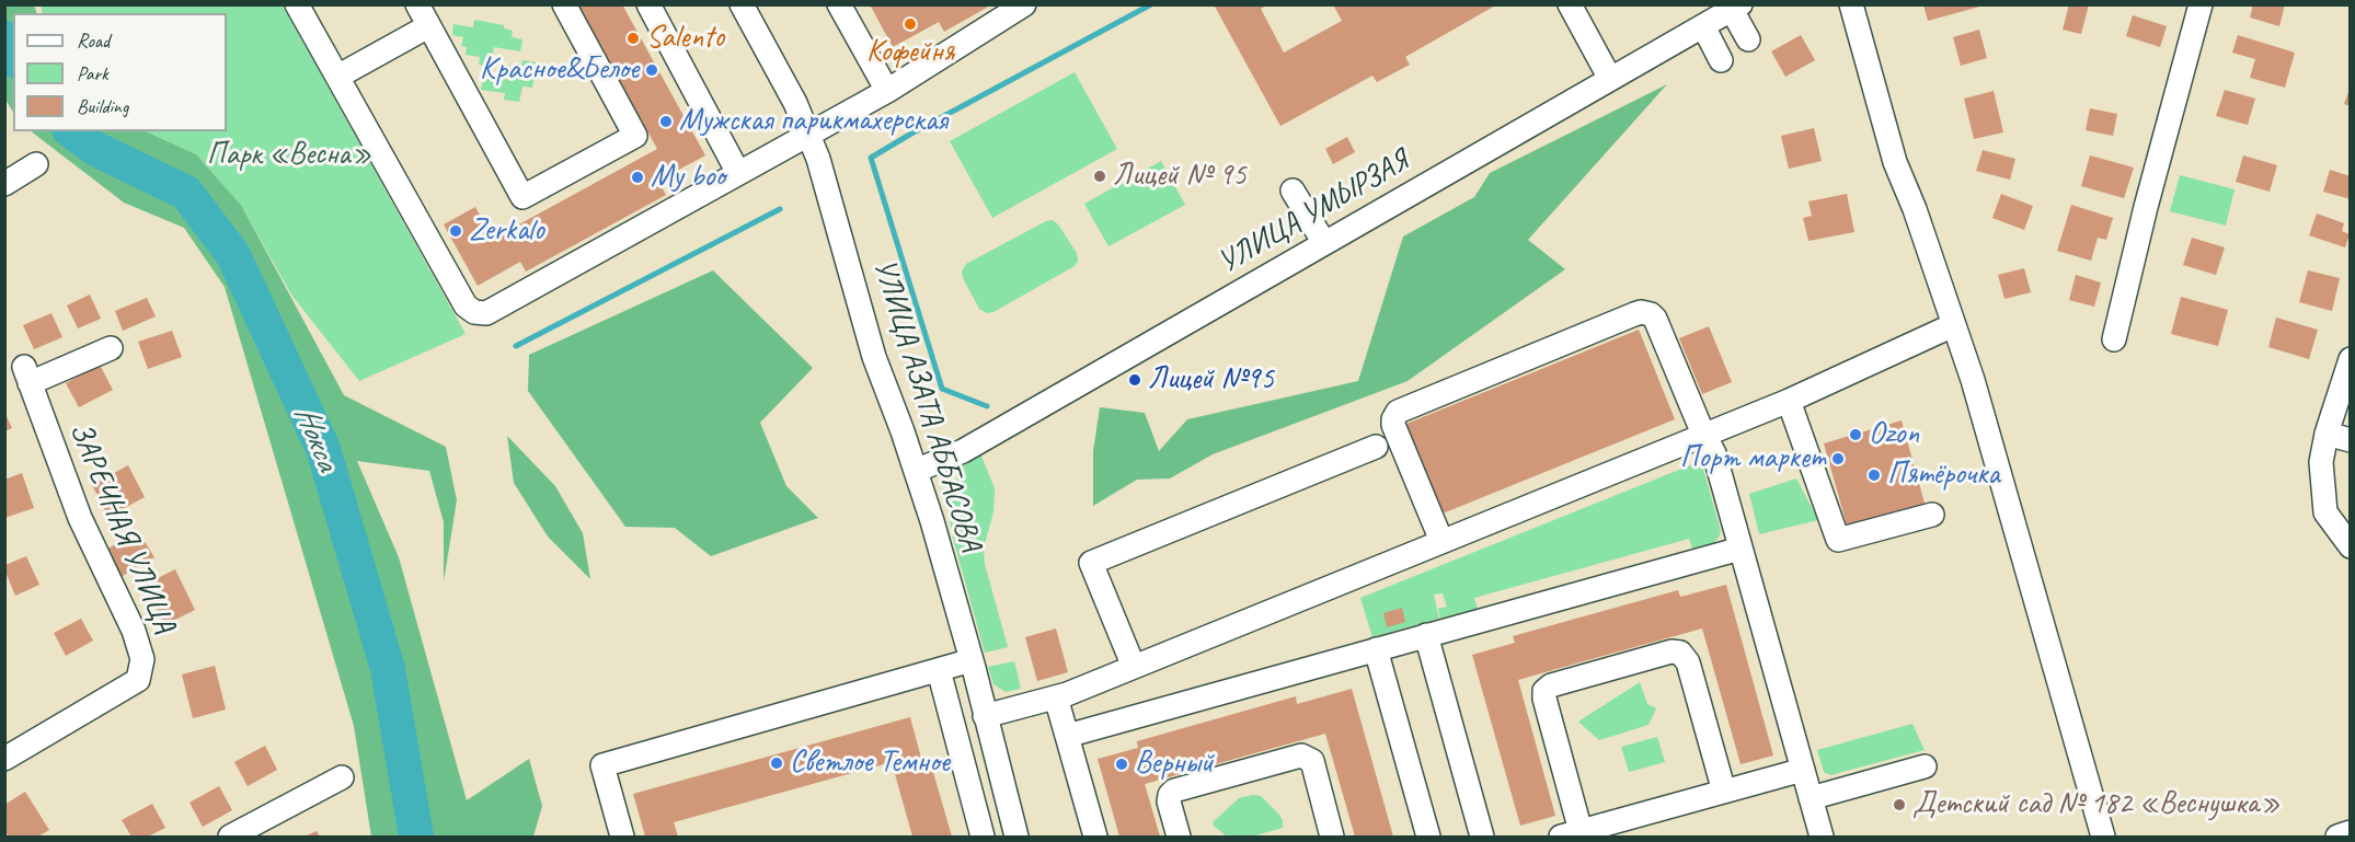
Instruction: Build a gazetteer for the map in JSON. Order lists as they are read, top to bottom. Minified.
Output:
{"streets":{"street":["УЛИЦА УМЫРЗАЯ","УЛИЦА АЗАТА АББАСОВА","ЗАРЕЧНАЯ УЛИЦА"]},"crossings":[["УЛИЦА УМЫРЗАЯ","УЛИЦА АЗАТА АББАСОВА"]],"water":["Нокса"],"parks":["Парк «Весна»"],"places":["Кофейня","Salento","Красное&Белое","Мужская парикмахерская","Лицей № 95","My boo","Zerkalo","Лицей №95","Ozon","Порт маркет","Пятёрочка","Светлое Темное","Верный","Детский сад № 182 «Веснушка»"],"legend":["Road","Park","Building"]}
